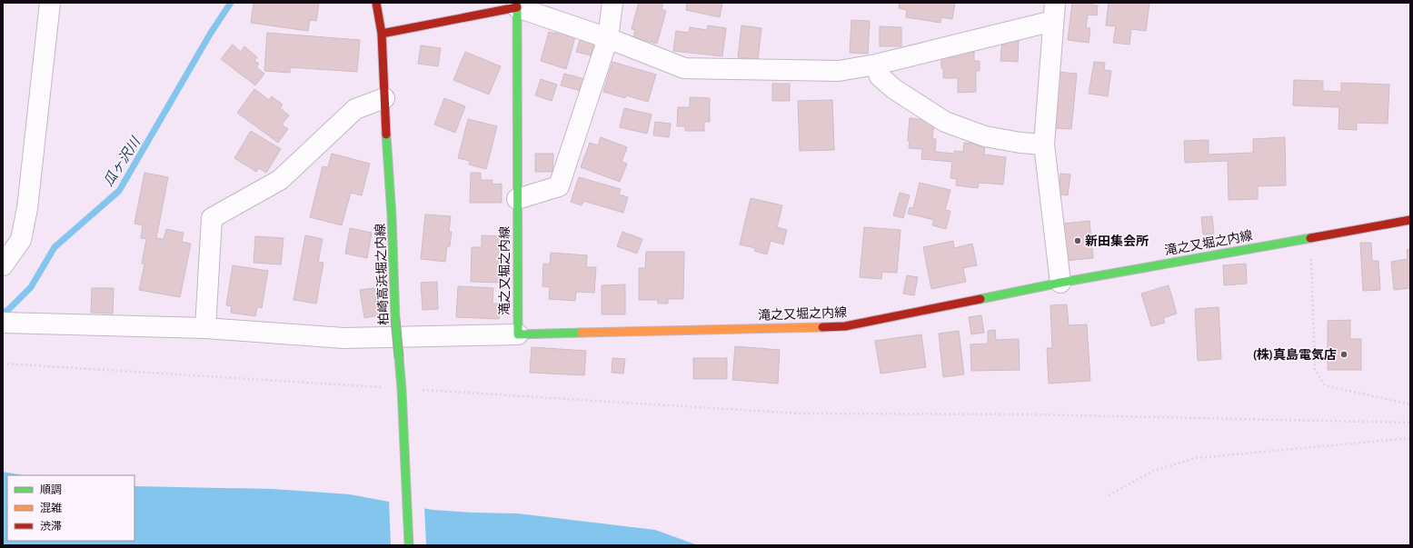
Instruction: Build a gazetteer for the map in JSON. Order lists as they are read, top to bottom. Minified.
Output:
{"streets":{"main road":["滝之又堀之内線","柏崎高浜堀之内線"]},"water":["瓜ヶ沢川"],"places":["新田集会所","(株)真島電気店"],"legend":["順調","混雑","渋滞"]}
